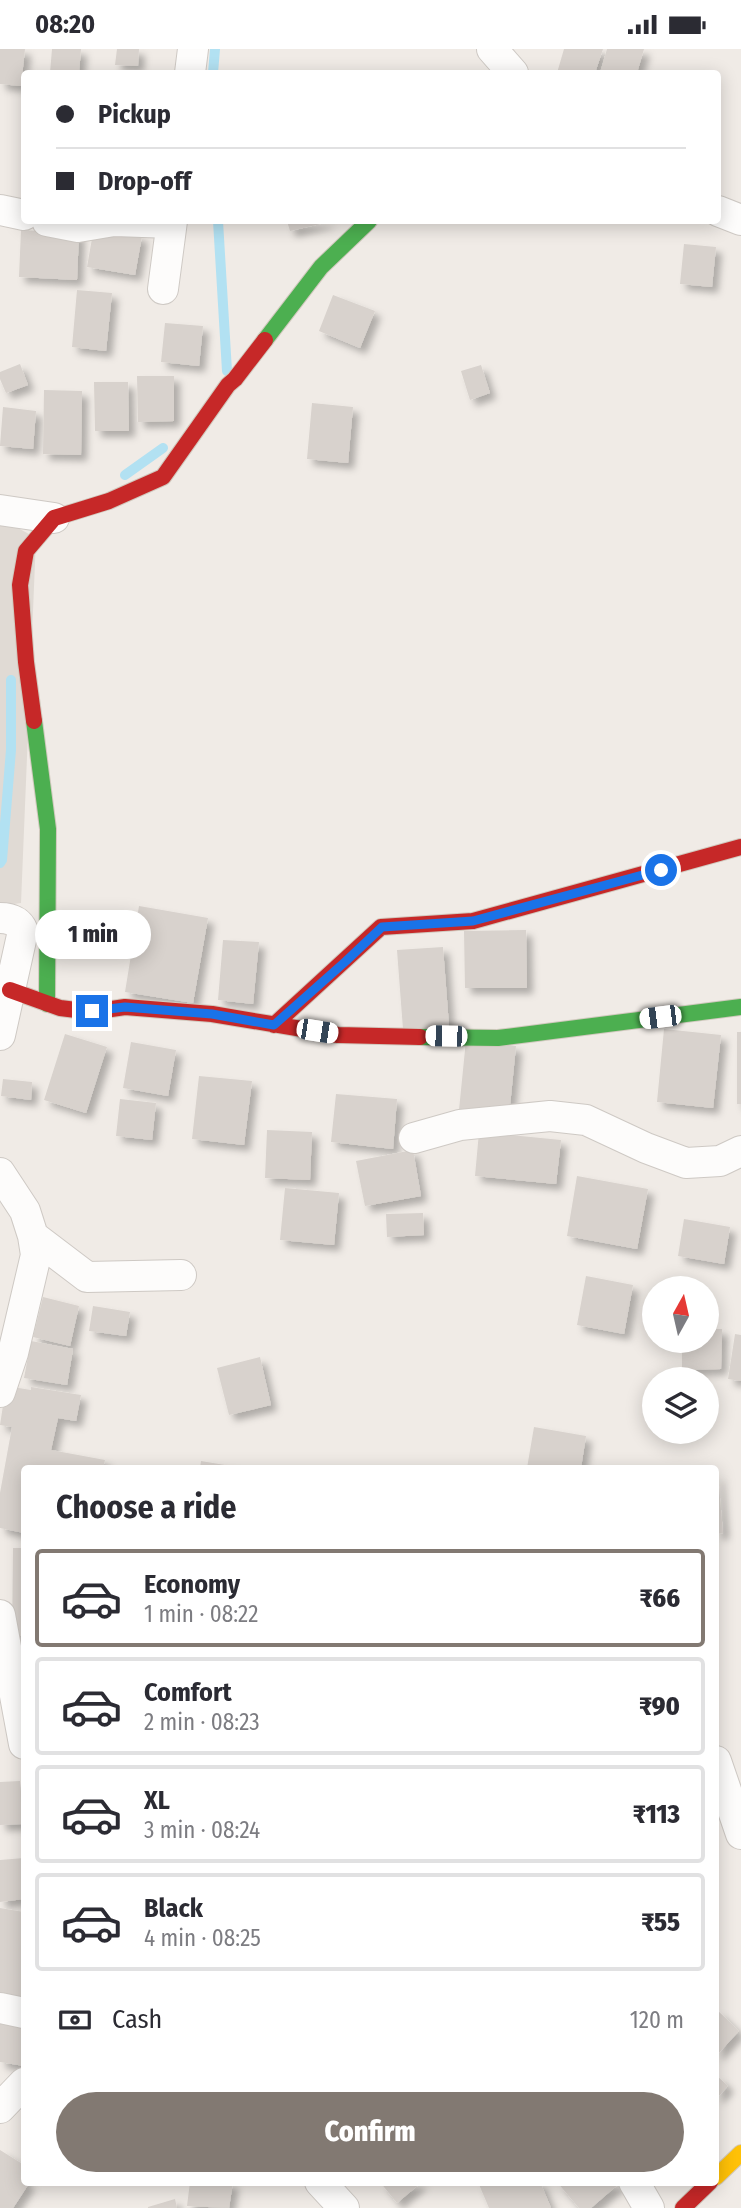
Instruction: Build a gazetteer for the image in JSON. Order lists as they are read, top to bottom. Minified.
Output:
{"north":"top","page":{"status":"08:20","banner":["Pickup","Drop-off"],"bubble":"1 min","heading":"Choose a ride","list":[{"name":"Economy","note":"1 min · 08:22","value":"₹66"},{"name":"Comfort","note":"2 min · 08:23","value":"₹90"},{"name":"XL","note":"3 min · 08:24","value":"₹113"},{"name":"Black","note":"4 min · 08:25","value":"₹55"}],"pay":["Cash","120 m"],"buttons":"Confirm"}}
